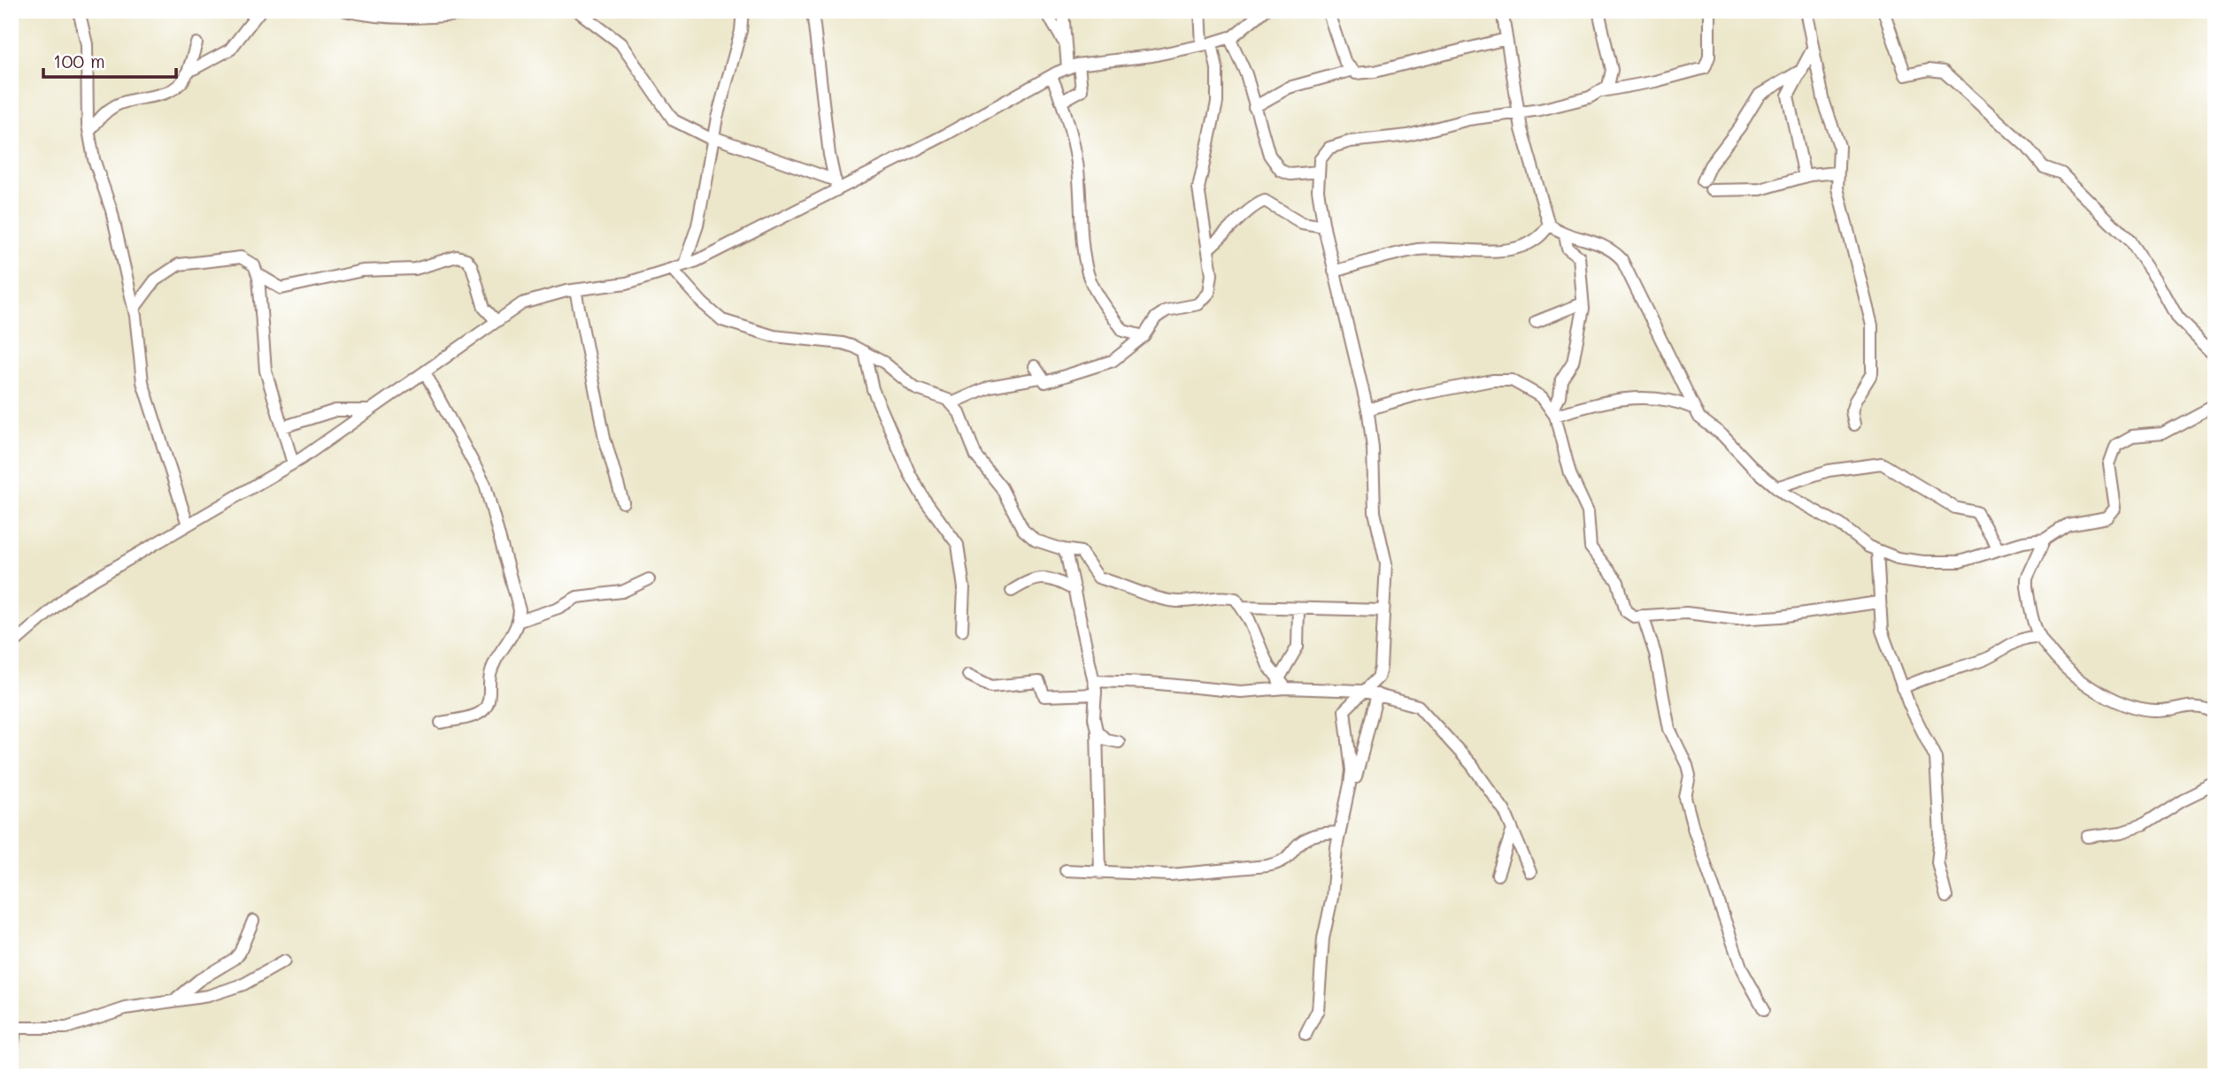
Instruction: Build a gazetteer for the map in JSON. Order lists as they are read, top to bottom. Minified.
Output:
{"scale_bar":"100 m"}
